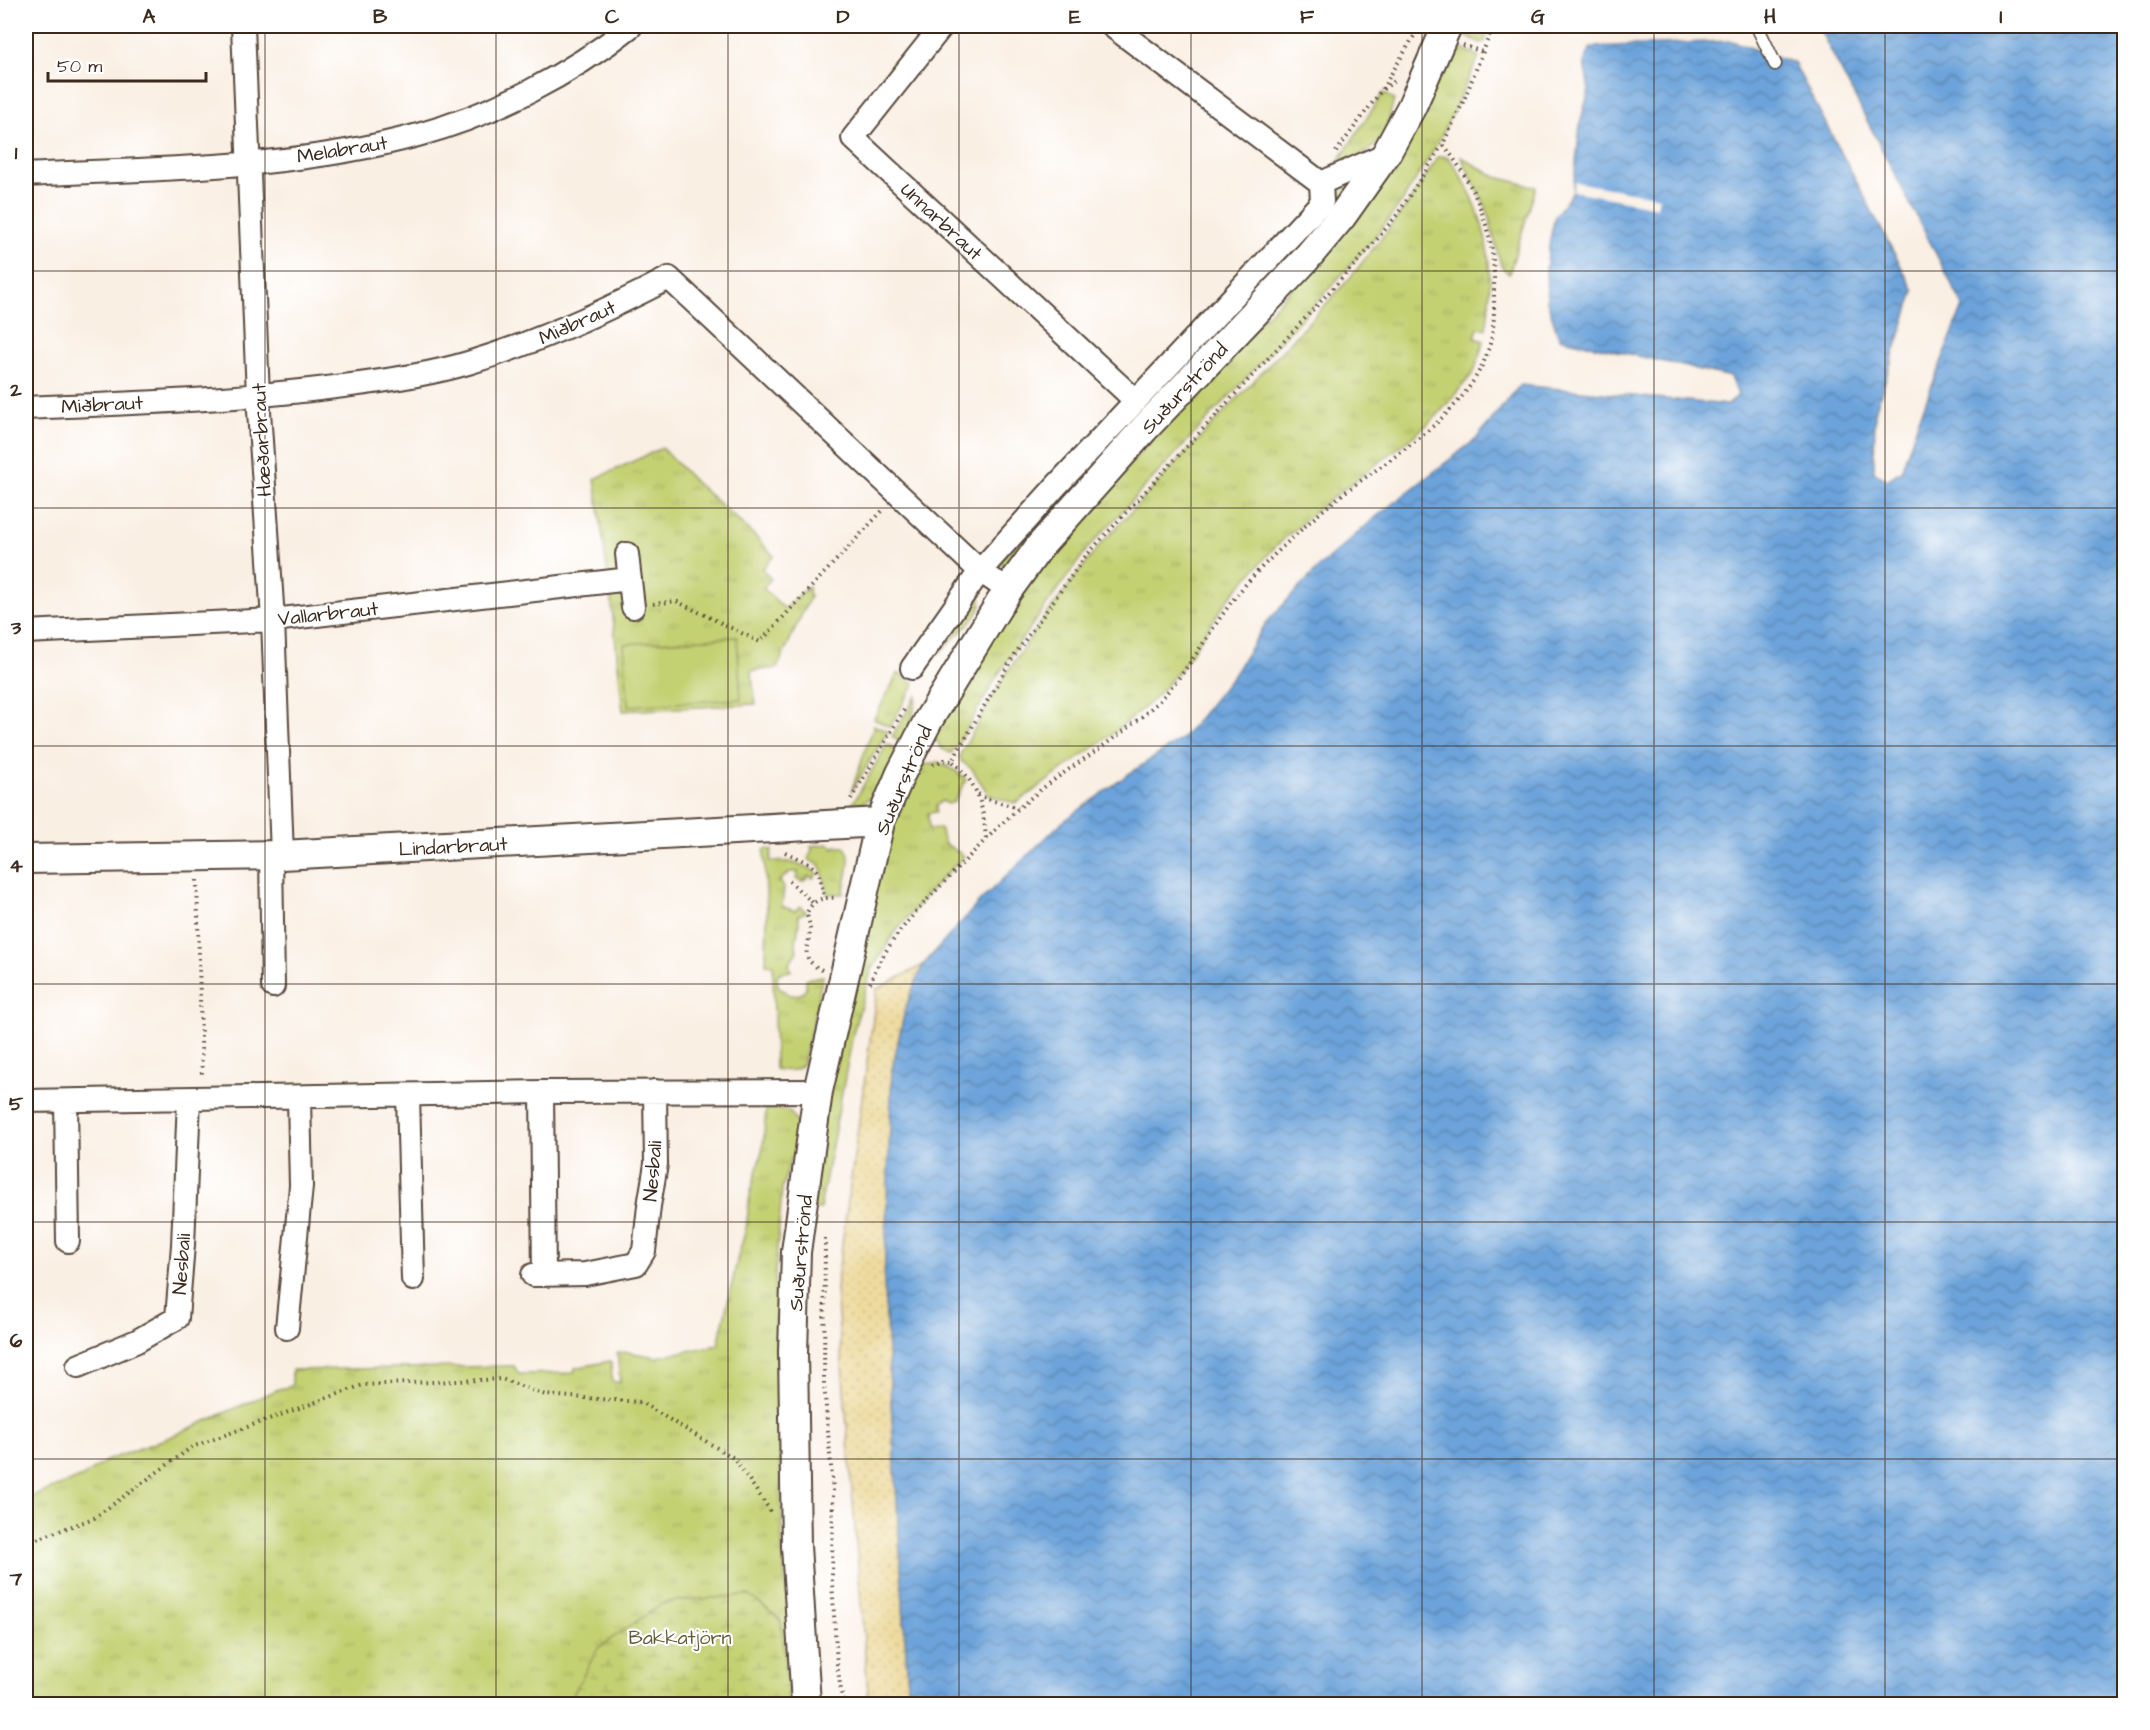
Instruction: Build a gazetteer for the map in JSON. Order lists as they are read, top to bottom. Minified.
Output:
{"streets":{"street":["Melabraut","Unnarbraut","Miðbraut","Suðurströnd","Hæðarbraut","Vallarbraut","Lindarbraut","Nesbali"]},"crossings":[["Melabraut","Hæðarbraut"],["Miðbraut","Suðurströnd"],["Miðbraut","Hæðarbraut"],["Suðurströnd","Lindarbraut"],["Hæðarbraut","Vallarbraut"],["Hæðarbraut","Lindarbraut"]],"parks":["Bakkatjörn"],"scale_bar":"50 m","grid":{"columns":["A","B","C","D","E","F","G","H","I"],"rows":["1","2","3","4","5","6","7"]}}
